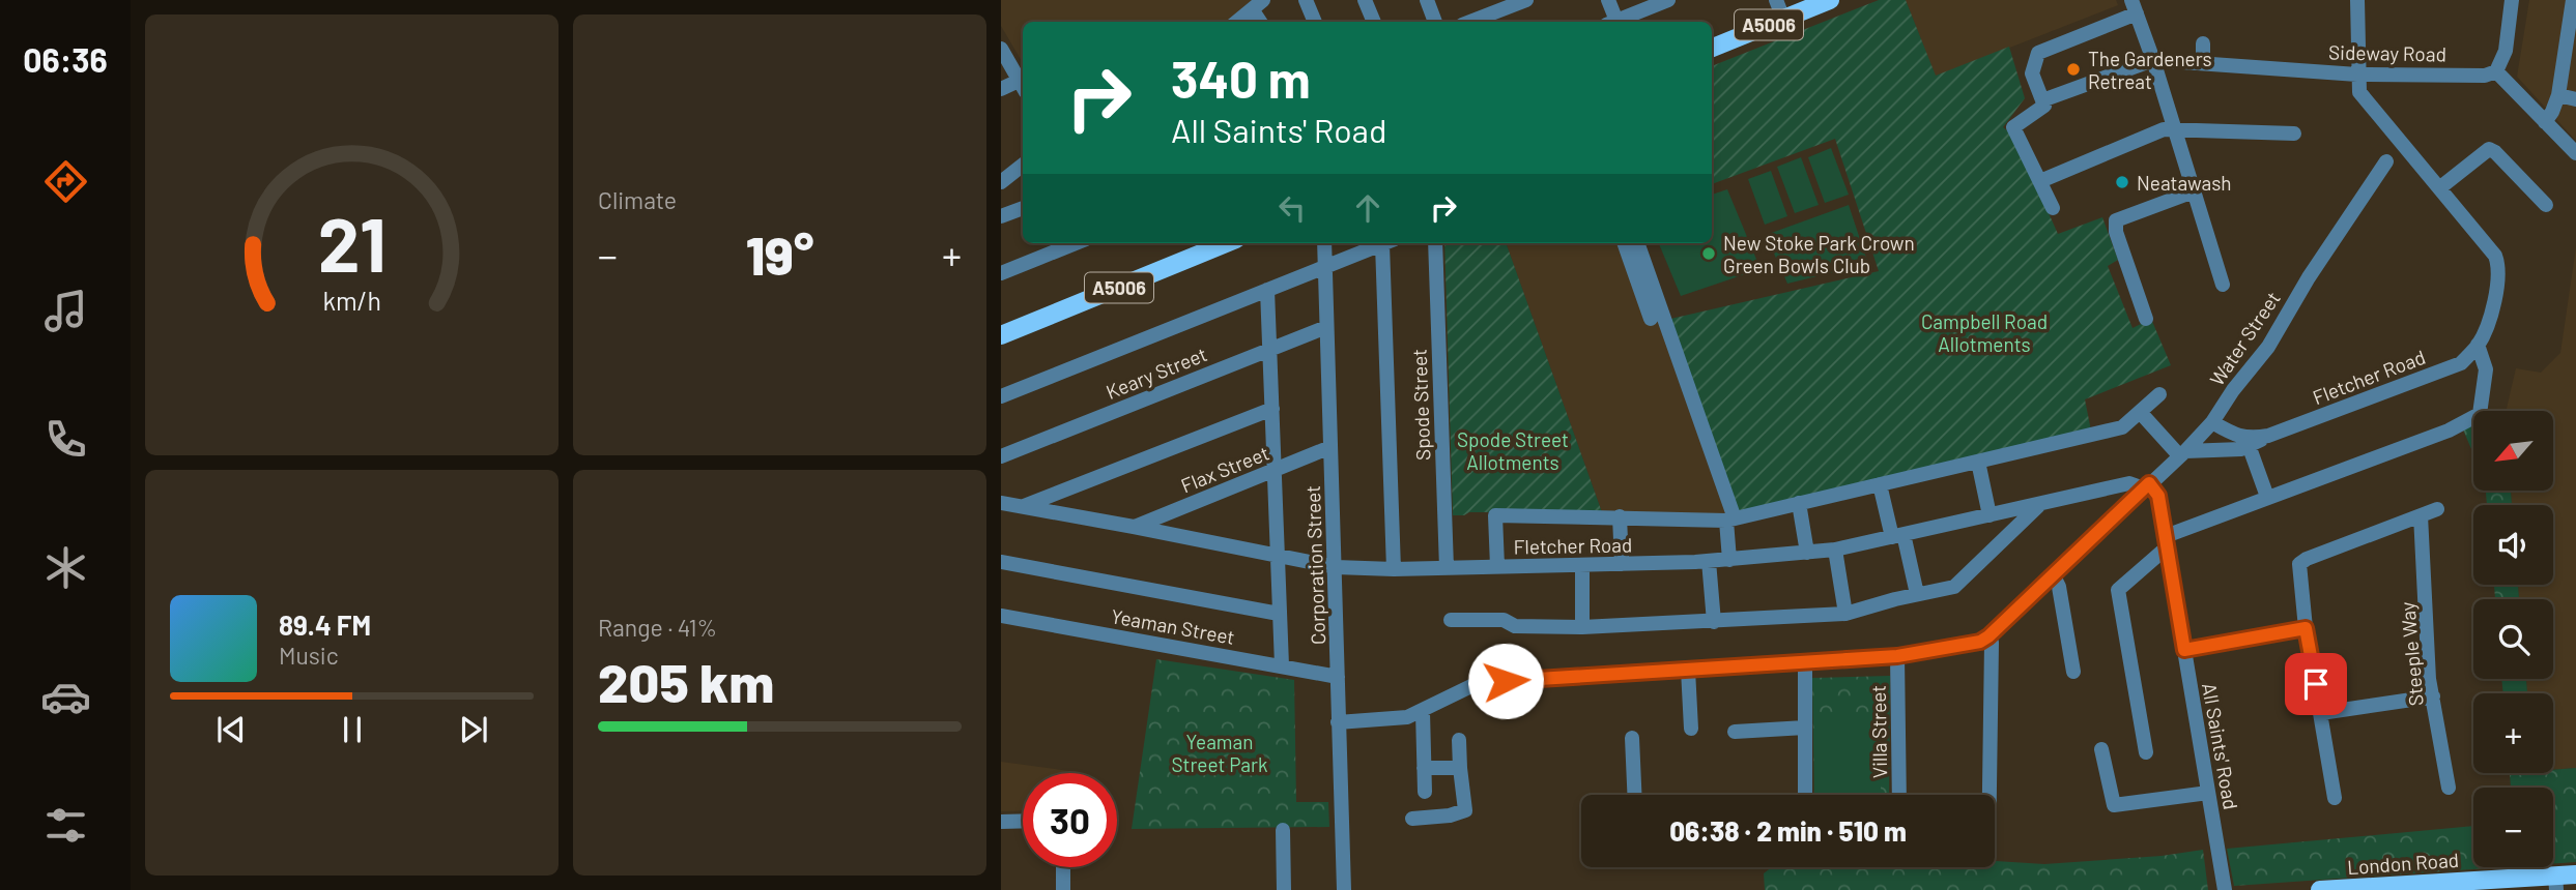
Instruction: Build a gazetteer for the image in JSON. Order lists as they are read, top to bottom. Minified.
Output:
{"streets":{"main road":["A5006","London Road"],"street":["Sideway Road","Water Street","Keary Street","Fletcher Road","Spode Street","Flax Street","Corporation Street","Yeaman Street","Steeple Way","Villa Street","All Saints' Road"]},"crossings":[["Water Street","Fletcher Road"],["Water Street","All Saints' Road"],["Keary Street","Corporation Street"],["Fletcher Road","Spode Street"],["Fletcher Road","Flax Street"],["Fletcher Road","Corporation Street"],["Fletcher Road","All Saints' Road"],["Flax Street","Corporation Street"],["Corporation Street","Yeaman Street"]],"parks":["Campbell Road Allotments","Spode Street Allotments","Yeaman Street Park"],"places":["The Gardeners Retreat","Neatawash","New Stoke Park Crown Green Bowls Club"],"north":"bottom left","page":{"tabs":"06:36","tile":["Climate",["Range · 41%","205 km"]],"turn":["340 m","All Saints' Road"],"heat":["−","19°","+"],"map_buttons":["+","−"],"song":["89.4 FM","Music"],"limit":"30","trip":"06:38 · 2 min · 510 m","gauge":["21","km/h"]}}
